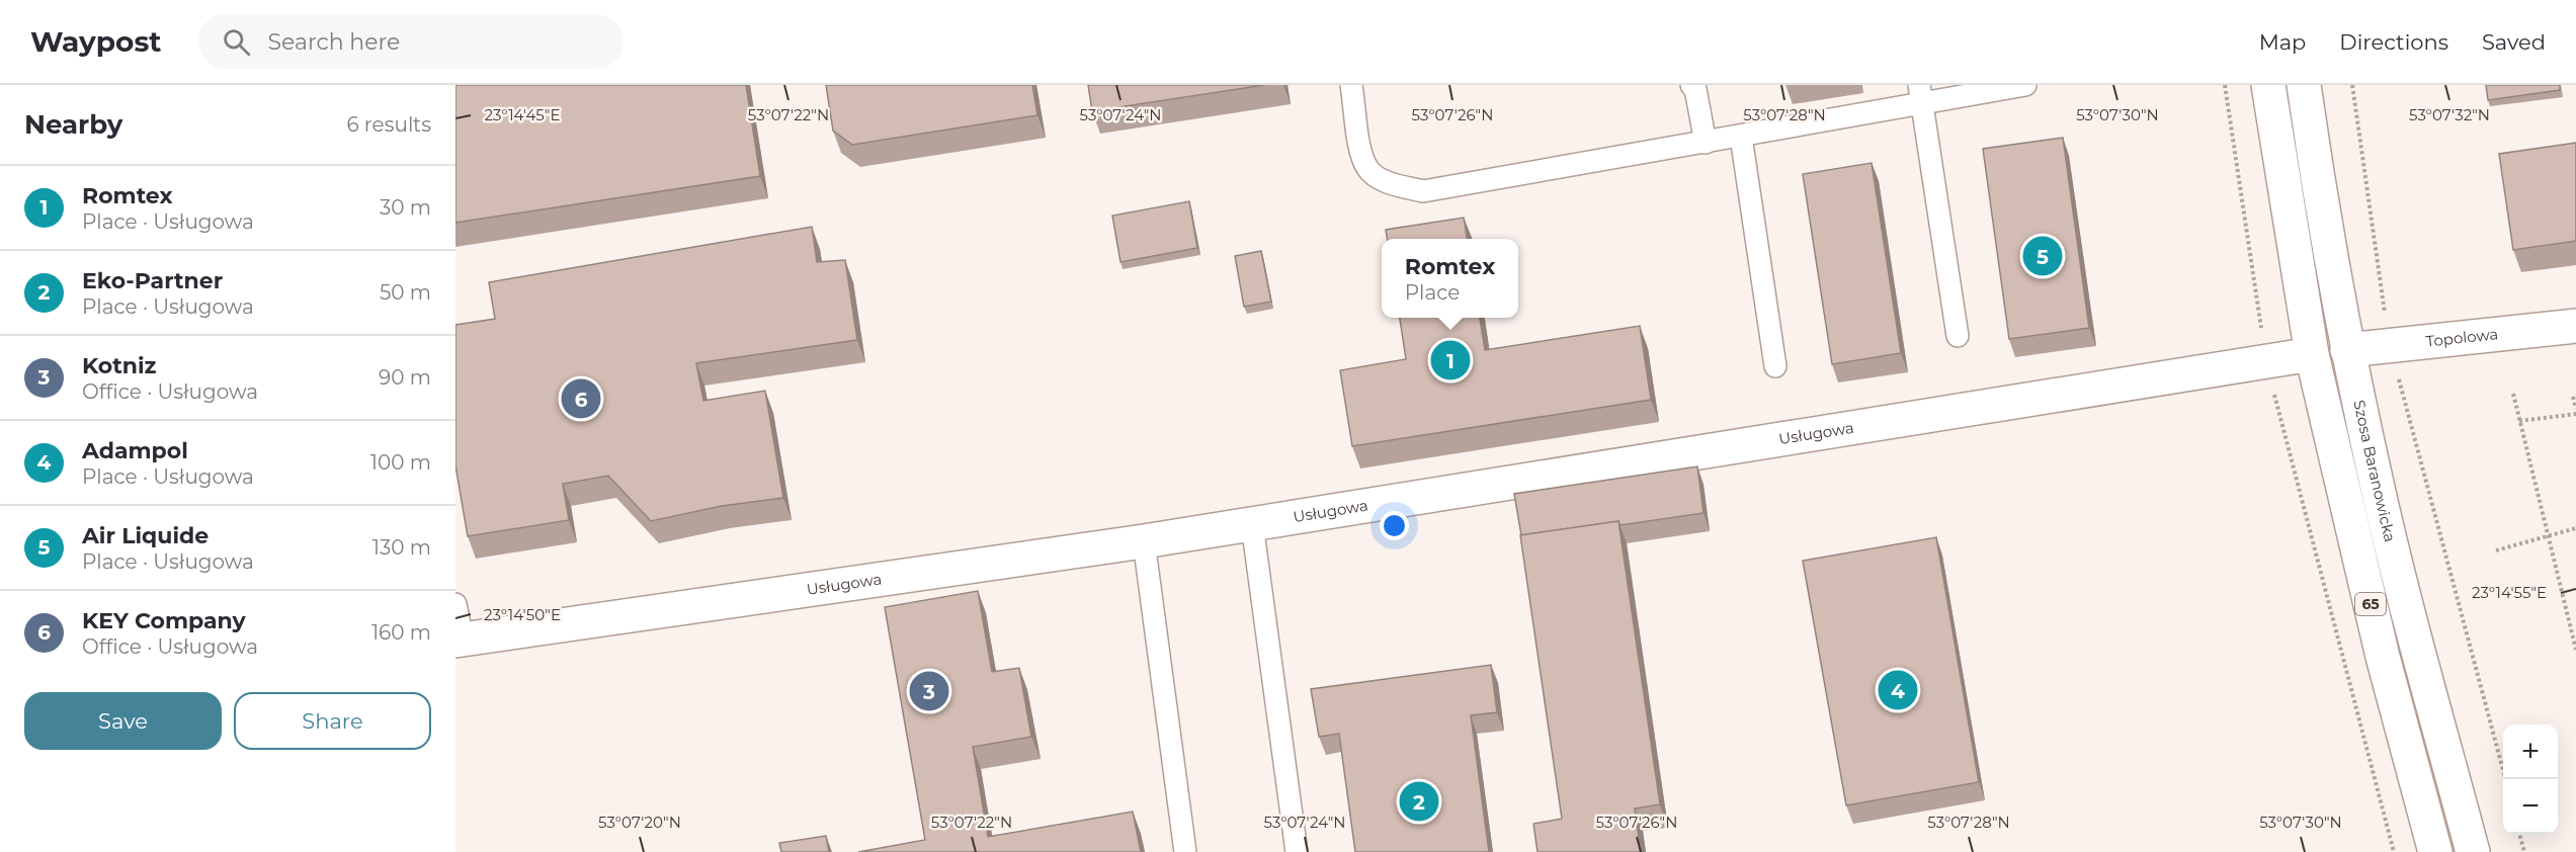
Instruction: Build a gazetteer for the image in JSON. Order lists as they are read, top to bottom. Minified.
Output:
{"streets":{"street":["Topolowa","Usługowa","65"]},"crossings":[["Topolowa","Usługowa"],["Topolowa","65"],["Usługowa","65"]],"page":{"header":"Waypost","search":"Search here","nav":["Map","Directions","Saved"],"heading":["Nearby","6 results"],"list":[{"mark":"1","name":"Romtex","note":"Place · Usługowa","value":"30 m"},{"mark":"2","name":"Eko-Partner","note":"Place · Usługowa","value":"50 m"},{"mark":"3","name":"Kotniz","note":"Office · Usługowa","value":"90 m"},{"mark":"4","name":"Adampol","note":"Place · Usługowa","value":"100 m"},{"mark":"5","name":"Air Liquide","note":"Place · Usługowa","value":"130 m"},{"mark":"6","name":"KEY Company","note":"Office · Usługowa","value":"160 m"}],"pins":["5","1","6","4","3","2"],"popup":["Romtex","Place"],"buttons":["Save","Share"],"map_buttons":["+","−"]},"coordinates":["53°07'32\"N","53°07'22\"N","53°07'24\"N","53°07'26\"N","53°07'28\"N","53°07'30\"N","23°14'45\"E","23°14'55\"E","23°14'50\"E","53°07'20\"N"]}
